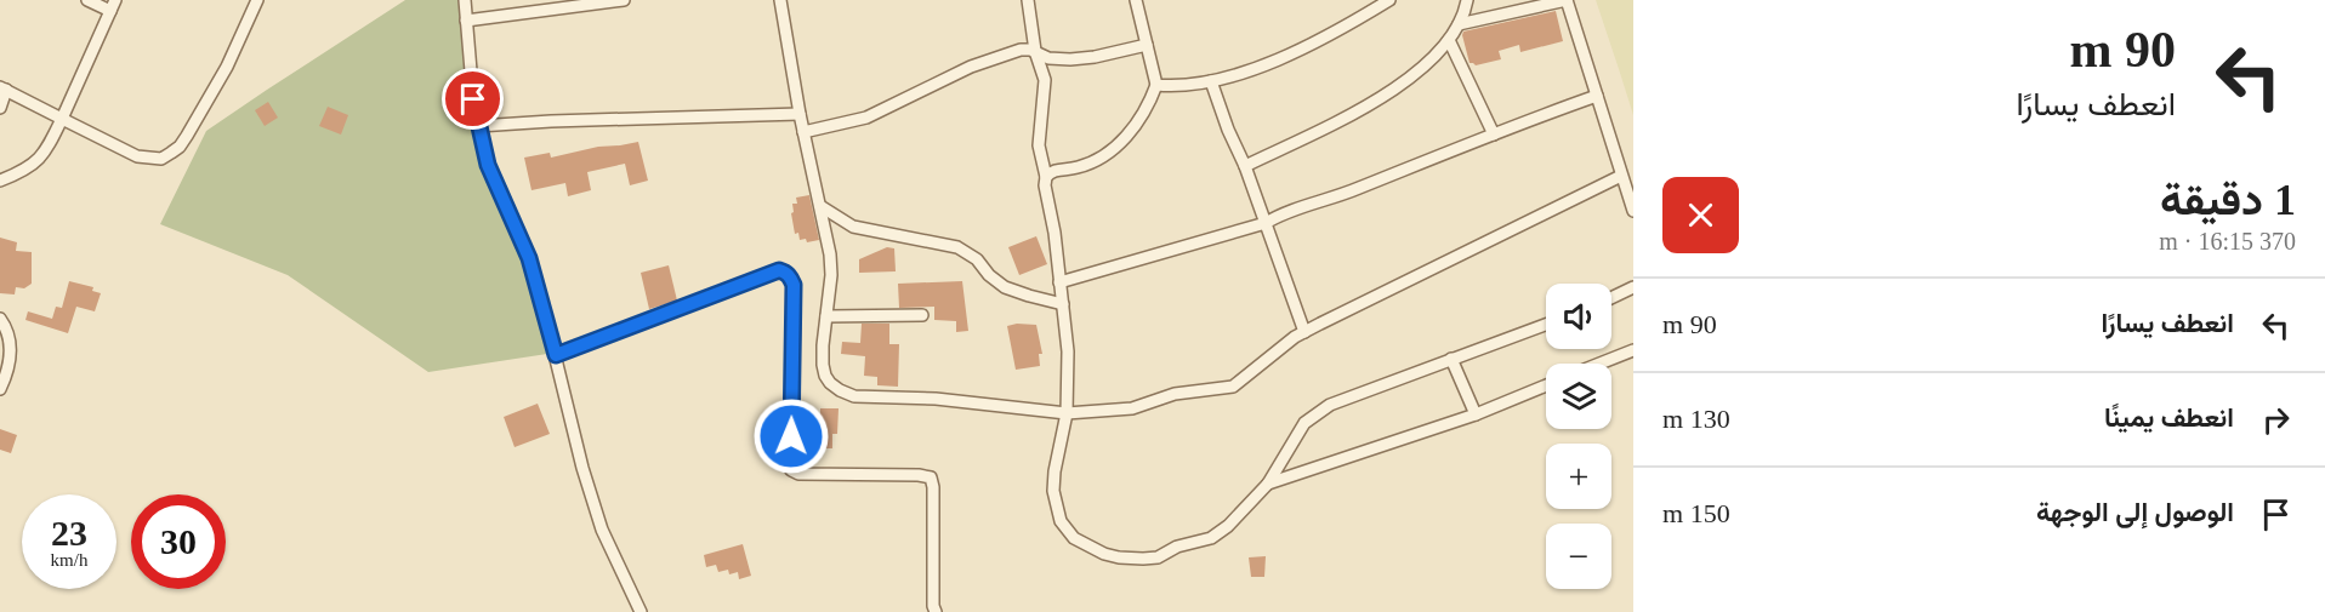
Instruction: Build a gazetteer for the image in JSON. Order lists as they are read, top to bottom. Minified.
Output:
{"page":{"turn":["90 m","انعطف يسارًا"],"heading":["1 دقيقة","370 m · 16:15"],"list":[{"name":"انعطف يسارًا","value":"90 m"},{"name":"انعطف يمينًا","value":"130 m"},{"name":"الوصول إلى الوجهة","value":"150 m"}],"map_buttons":["+","−"],"speed":"23 km/h","limit":"30"}}
